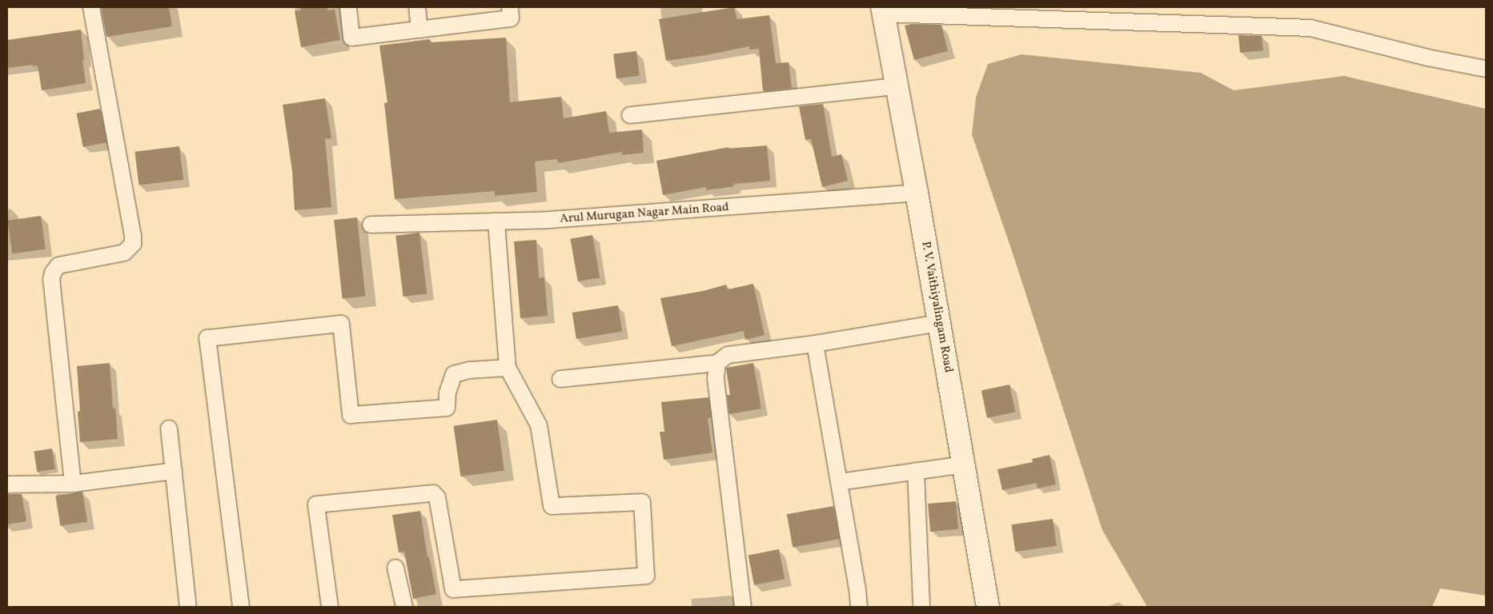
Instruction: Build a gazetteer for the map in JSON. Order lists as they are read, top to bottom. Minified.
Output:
{"streets":{"street":["Arul Murugan Nagar Main Road","P. V. Vaithiyalingam Road"]},"crossings":[["Arul Murugan Nagar Main Road","P. V. Vaithiyalingam Road"]]}
